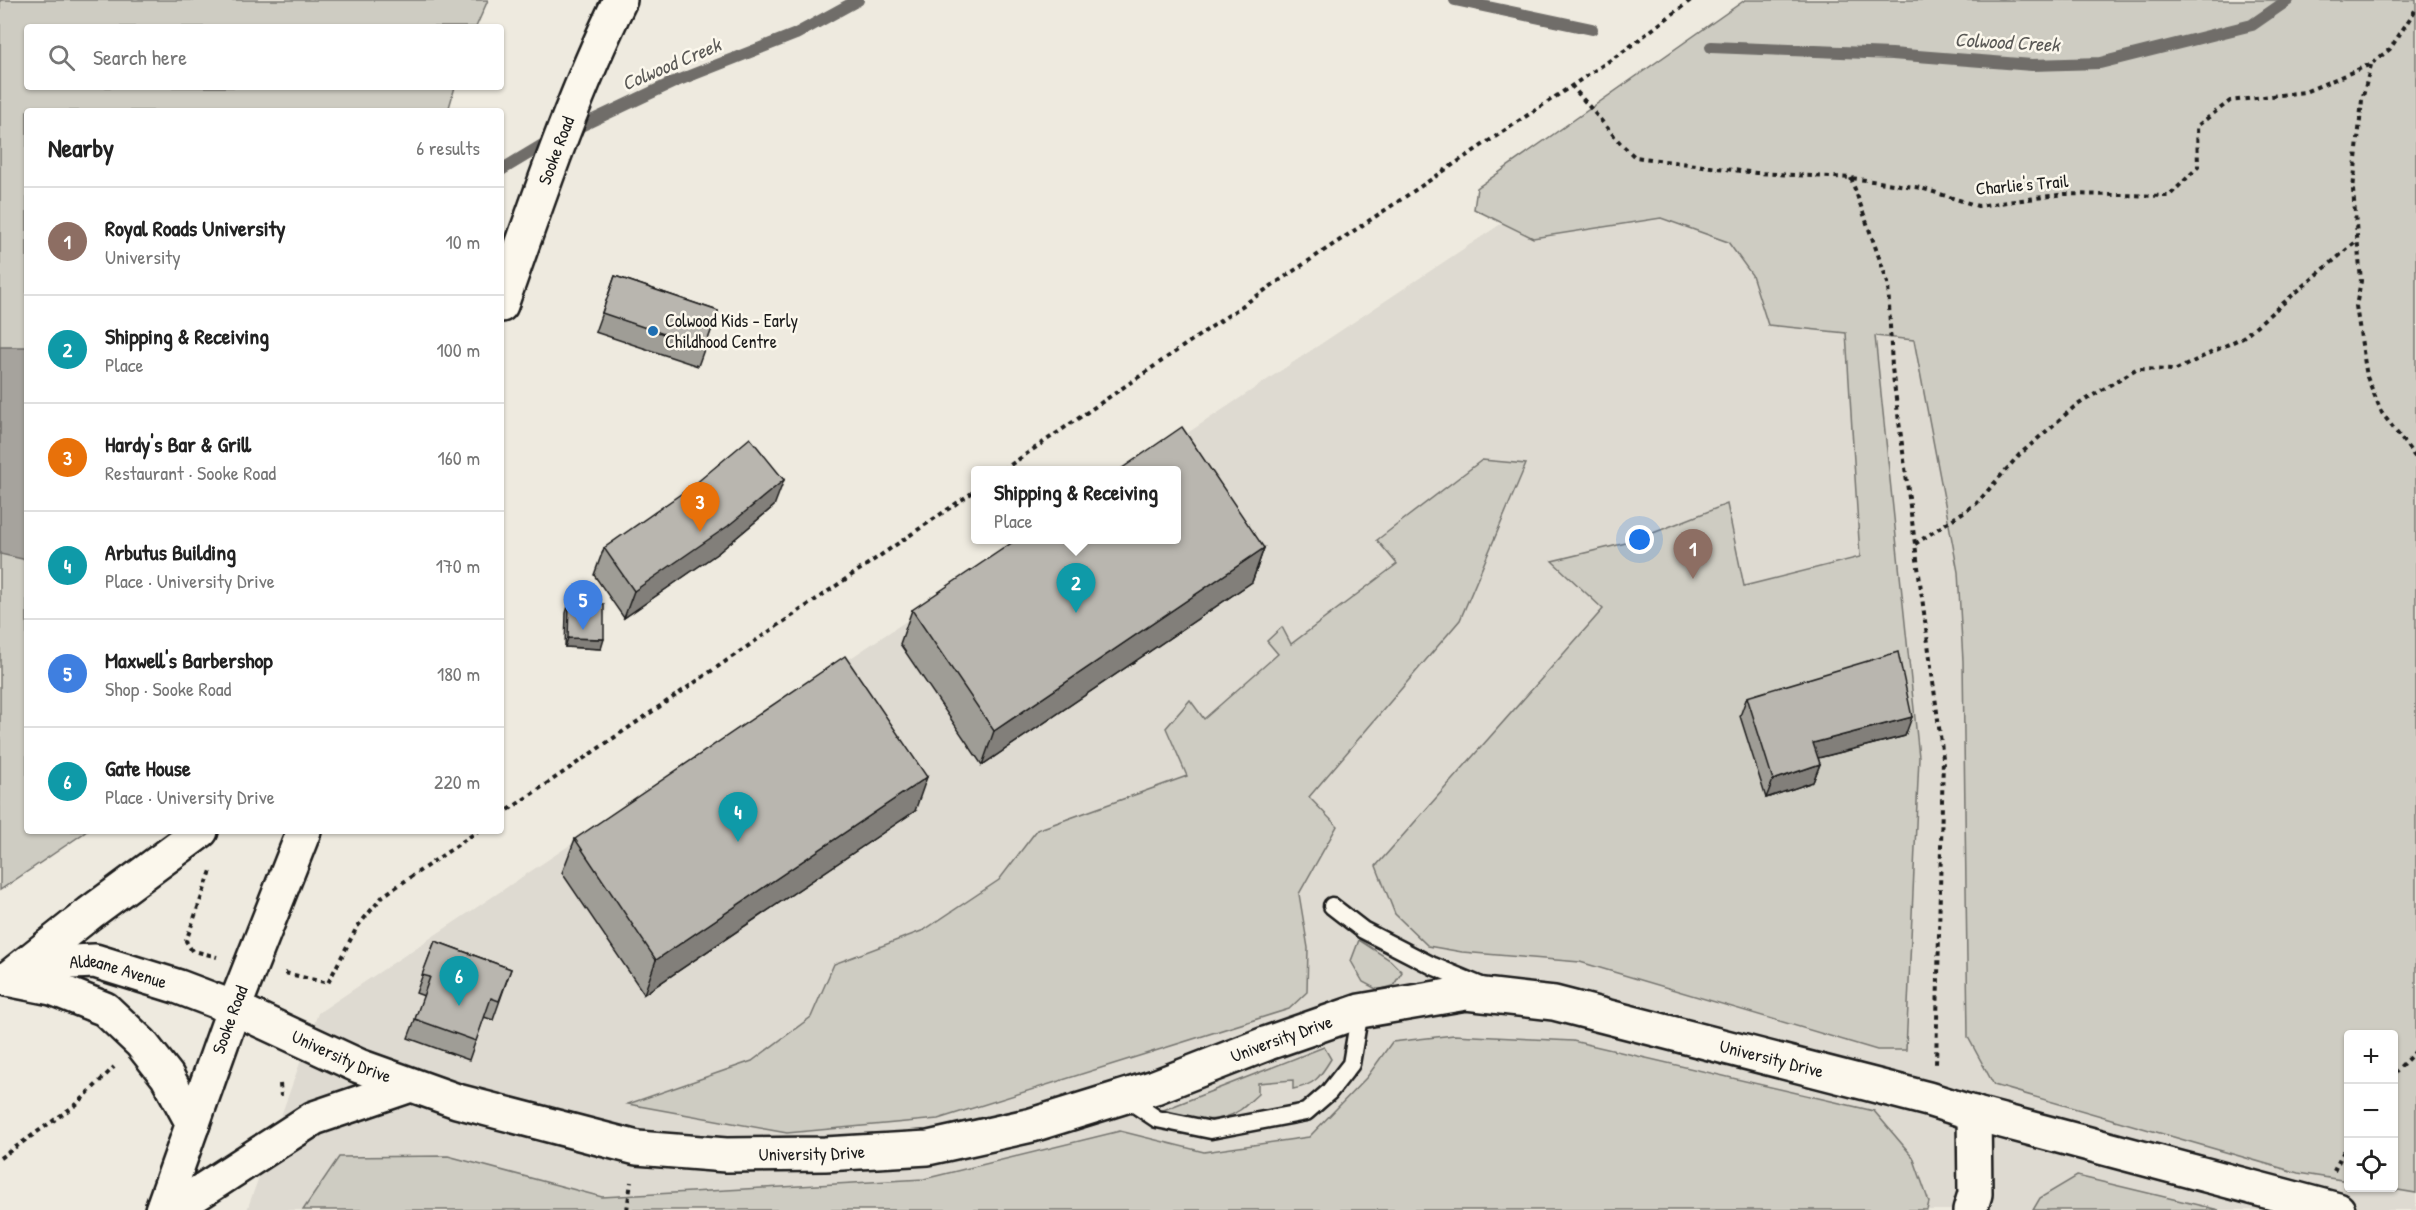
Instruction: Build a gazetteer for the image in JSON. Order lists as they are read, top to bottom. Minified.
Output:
{"streets":{"street":["Sooke Road","Aldeane Avenue","University Drive"],"path":["Charlie's Trail"]},"crossings":[["Sooke Road","Aldeane Avenue"],["Sooke Road","University Drive"],["Aldeane Avenue","University Drive"]],"water":["Colwood Creek"],"places":["Colwood Kids - Early Childhood Centre"],"page":{"search":"Search here","heading":["Nearby","6 results"],"list":[{"mark":"1","name":"Royal Roads University","note":"University","value":"10 m"},{"mark":"2","name":"Shipping & Receiving","note":"Place","value":"100 m"},{"mark":"3","name":"Hardy's Bar & Grill","note":"Restaurant · Sooke Road","value":"160 m"},{"mark":"4","name":"Arbutus Building","note":"Place · University Drive","value":"170 m"},{"mark":"5","name":"Maxwell's Barbershop","note":"Shop · Sooke Road","value":"180 m"},{"mark":"6","name":"Gate House","note":"Place · University Drive","value":"220 m"}],"popup":["Shipping & Receiving","Place"],"pins":["3","1","2","5","4","6"],"map_buttons":["+","−"]}}
